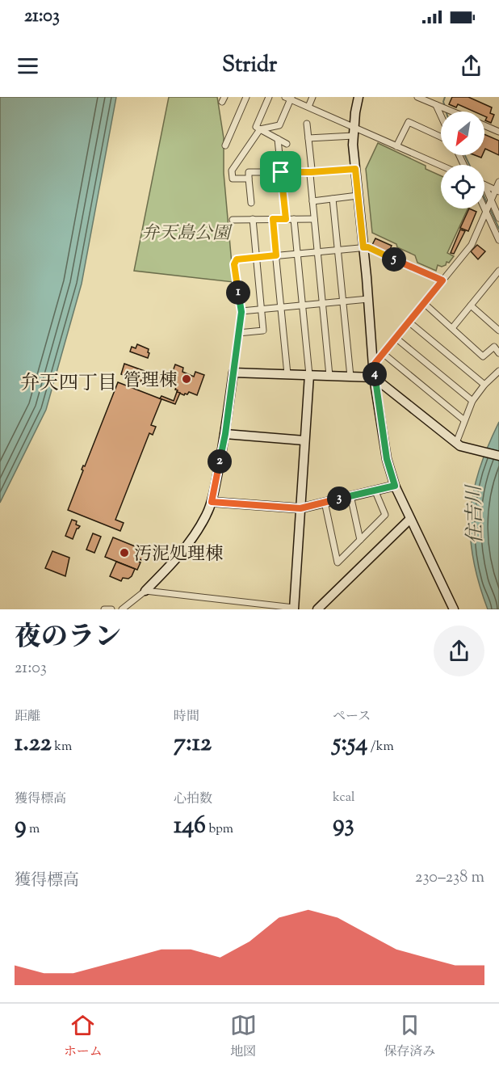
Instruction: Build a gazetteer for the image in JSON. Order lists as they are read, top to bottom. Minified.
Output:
{"districts":["弁天四丁目"],"water":["住吉川"],"parks":["弁天島公園"],"places":["管理棟","汚泥処理棟"],"north":"bottom left","page":{"status":"21:03","header":"Stridr","pins":["5","1","4","2","3"],"heading":["夜のラン","21:03"],"stats":[["距離","1.22 km"],["時間","7:12"],["ペース","5:54 /km"],["獲得標高","9 m"],["心拍数","146 bpm"],["kcal","93"]],"chart":["獲得標高","230–238 m"],"tabs":["ホーム","地図","保存済み"]}}
